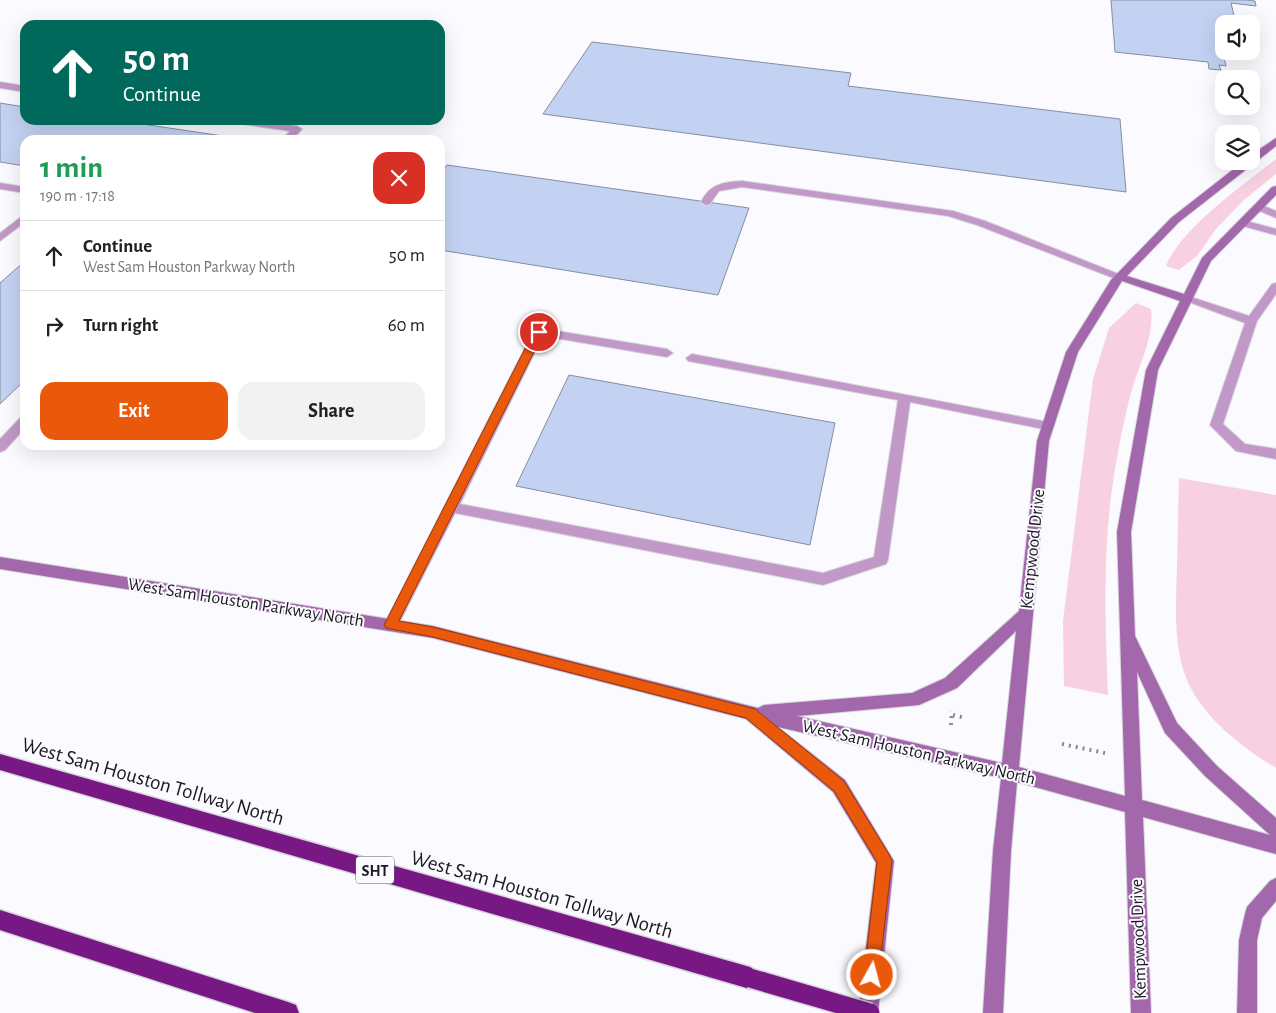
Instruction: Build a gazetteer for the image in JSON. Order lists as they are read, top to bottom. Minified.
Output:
{"streets":{"highway":["West Sam Houston Tollway North","SHT"],"main road":["Kempwood Drive","West Sam Houston Parkway North"]},"crossings":[["Kempwood Drive","West Sam Houston Parkway North"]],"page":{"turn":["50 m","Continue"],"heading":["1 min","190 m · 17:18"],"list":[{"name":"Continue","note":"West Sam Houston Parkway North","value":"50 m"},{"name":"Turn right","value":"60 m"}],"buttons":["Exit","Share"]}}
